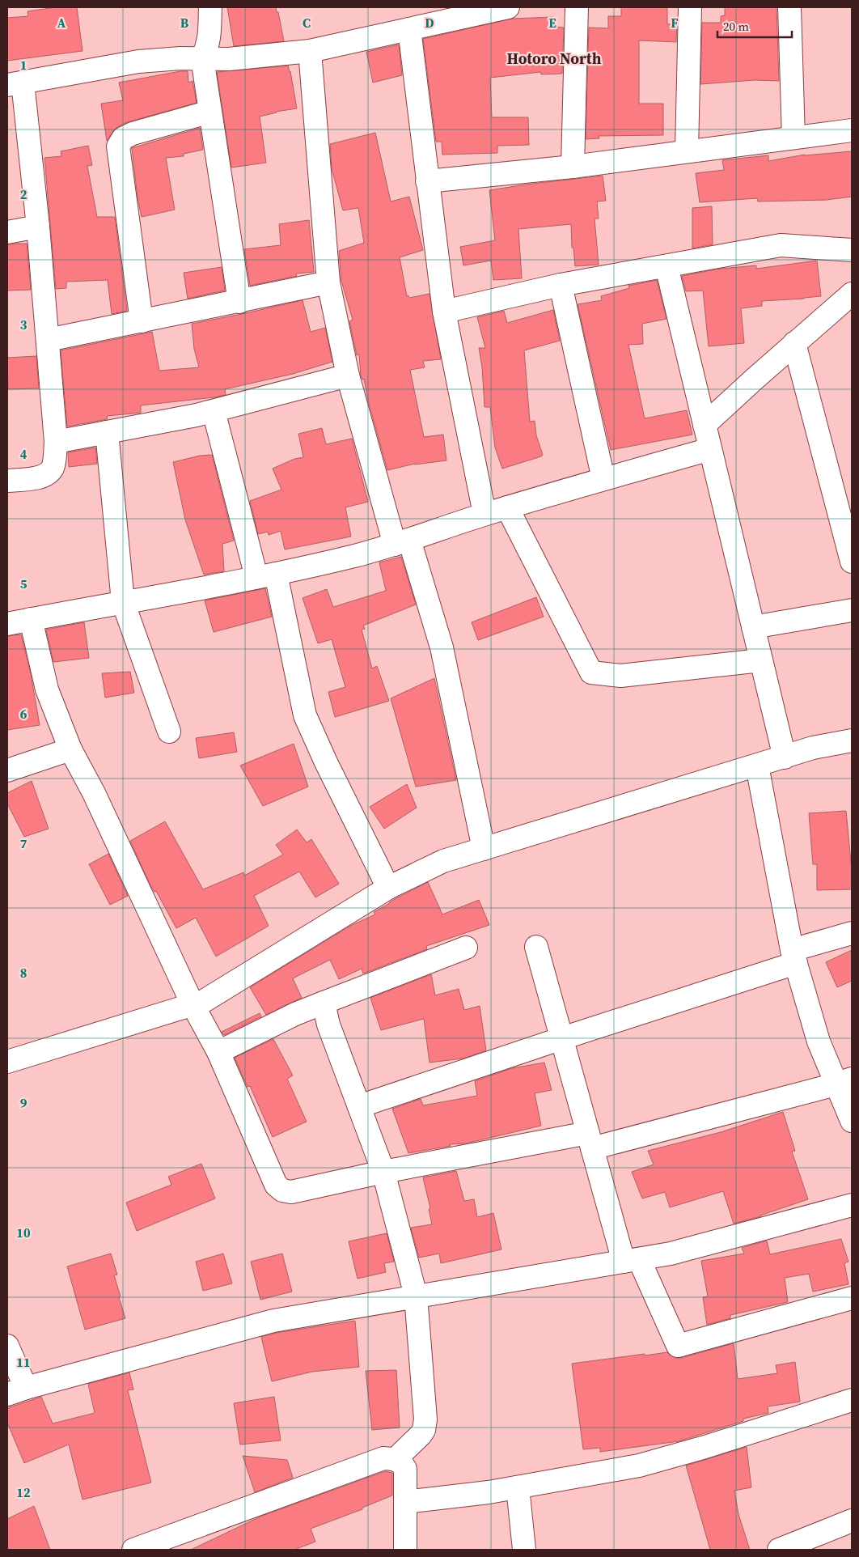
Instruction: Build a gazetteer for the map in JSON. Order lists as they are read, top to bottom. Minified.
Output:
{"districts":["Hotoro North"],"scale_bar":"20 m","grid":{"columns":["A","B","C","D","E","F"],"rows":["1","2","3","4","5","6","7","8","9","10","11","12"]}}
